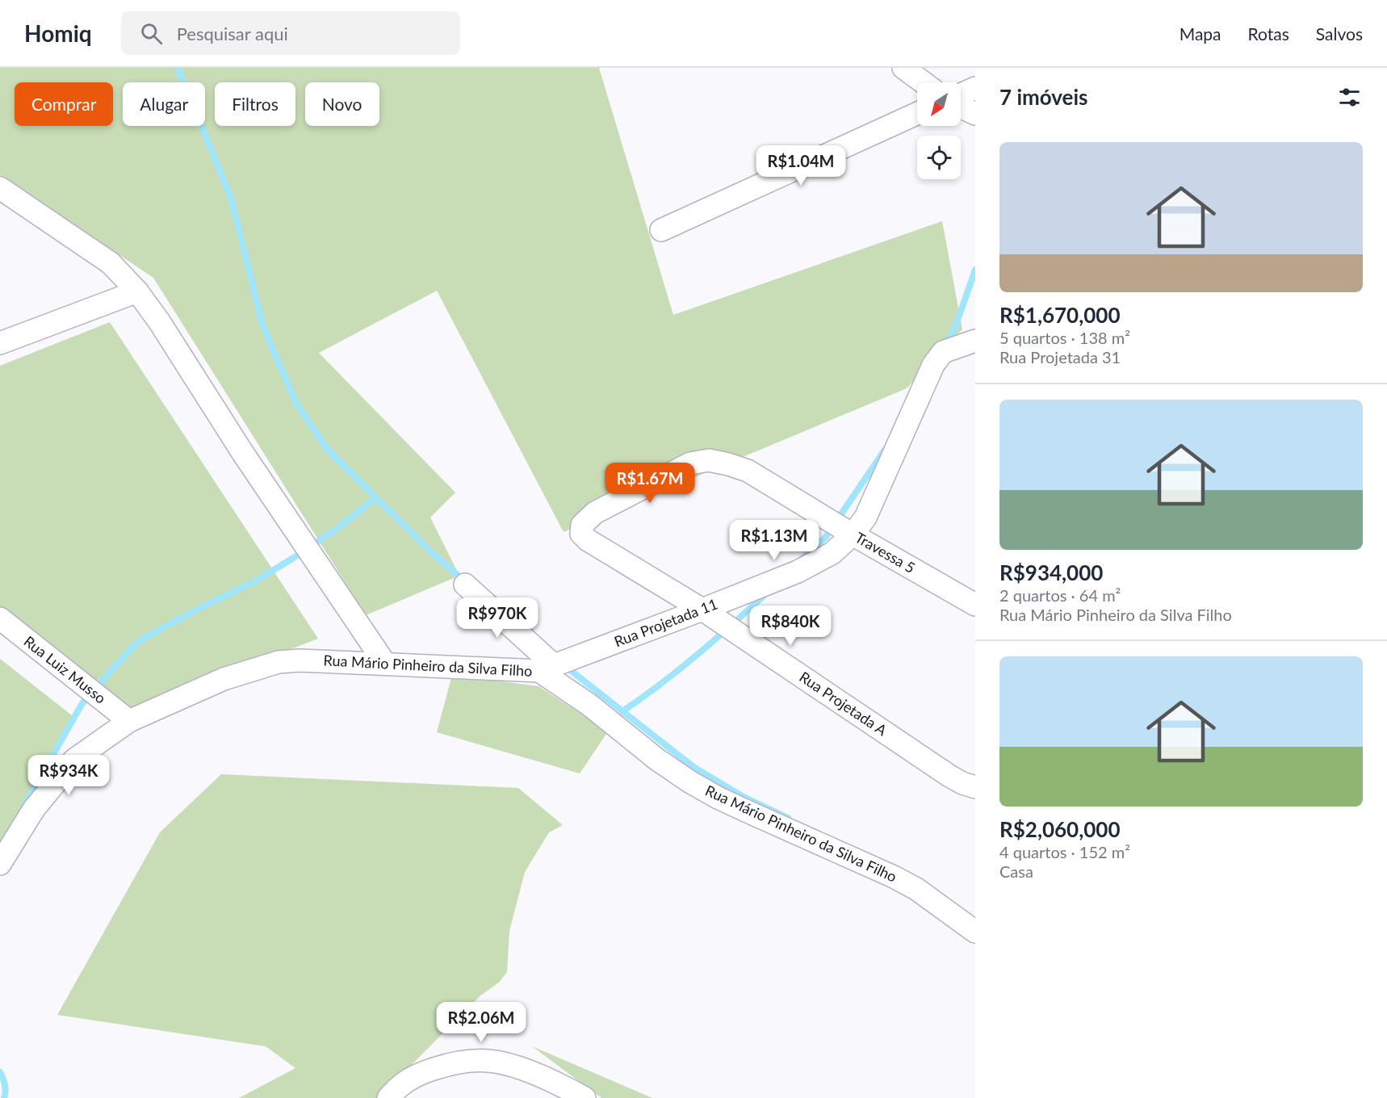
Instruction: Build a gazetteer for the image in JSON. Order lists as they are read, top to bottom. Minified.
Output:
{"streets":{"street":["Travessa 5","Rua Projetada 11","Rua Mário Pinheiro da Silva Filho","Rua Luiz Musso","Rua Projetada A"]},"crossings":[["Travessa 5","Rua Projetada 11"],["Travessa 5","Rua Projetada A"],["Rua Projetada 11","Rua Mário Pinheiro da Silva Filho"],["Rua Projetada 11","Rua Projetada A"],["Rua Mário Pinheiro da Silva Filho","Rua Luiz Musso"]],"north":"bottom left","page":{"header":"Homiq","search":"Pesquisar aqui","nav":["Mapa","Rotas","Salvos"],"heading":"7 imóveis","chip":["Comprar","Alugar","Filtros","Novo"],"list":[{"name":"R$1,670,000","note":"5 quartos · 138 m² · Rua Projetada 31"},{"name":"R$934,000","note":"2 quartos · 64 m² · Rua Mário Pinheiro da Silva Filho"},{"name":"R$2,060,000","note":"4 quartos · 152 m² · Casa"}],"price":["R$1.04M","R$1.67M","R$1.13M","R$970K","R$840K","R$934K","R$2.06M"]}}
